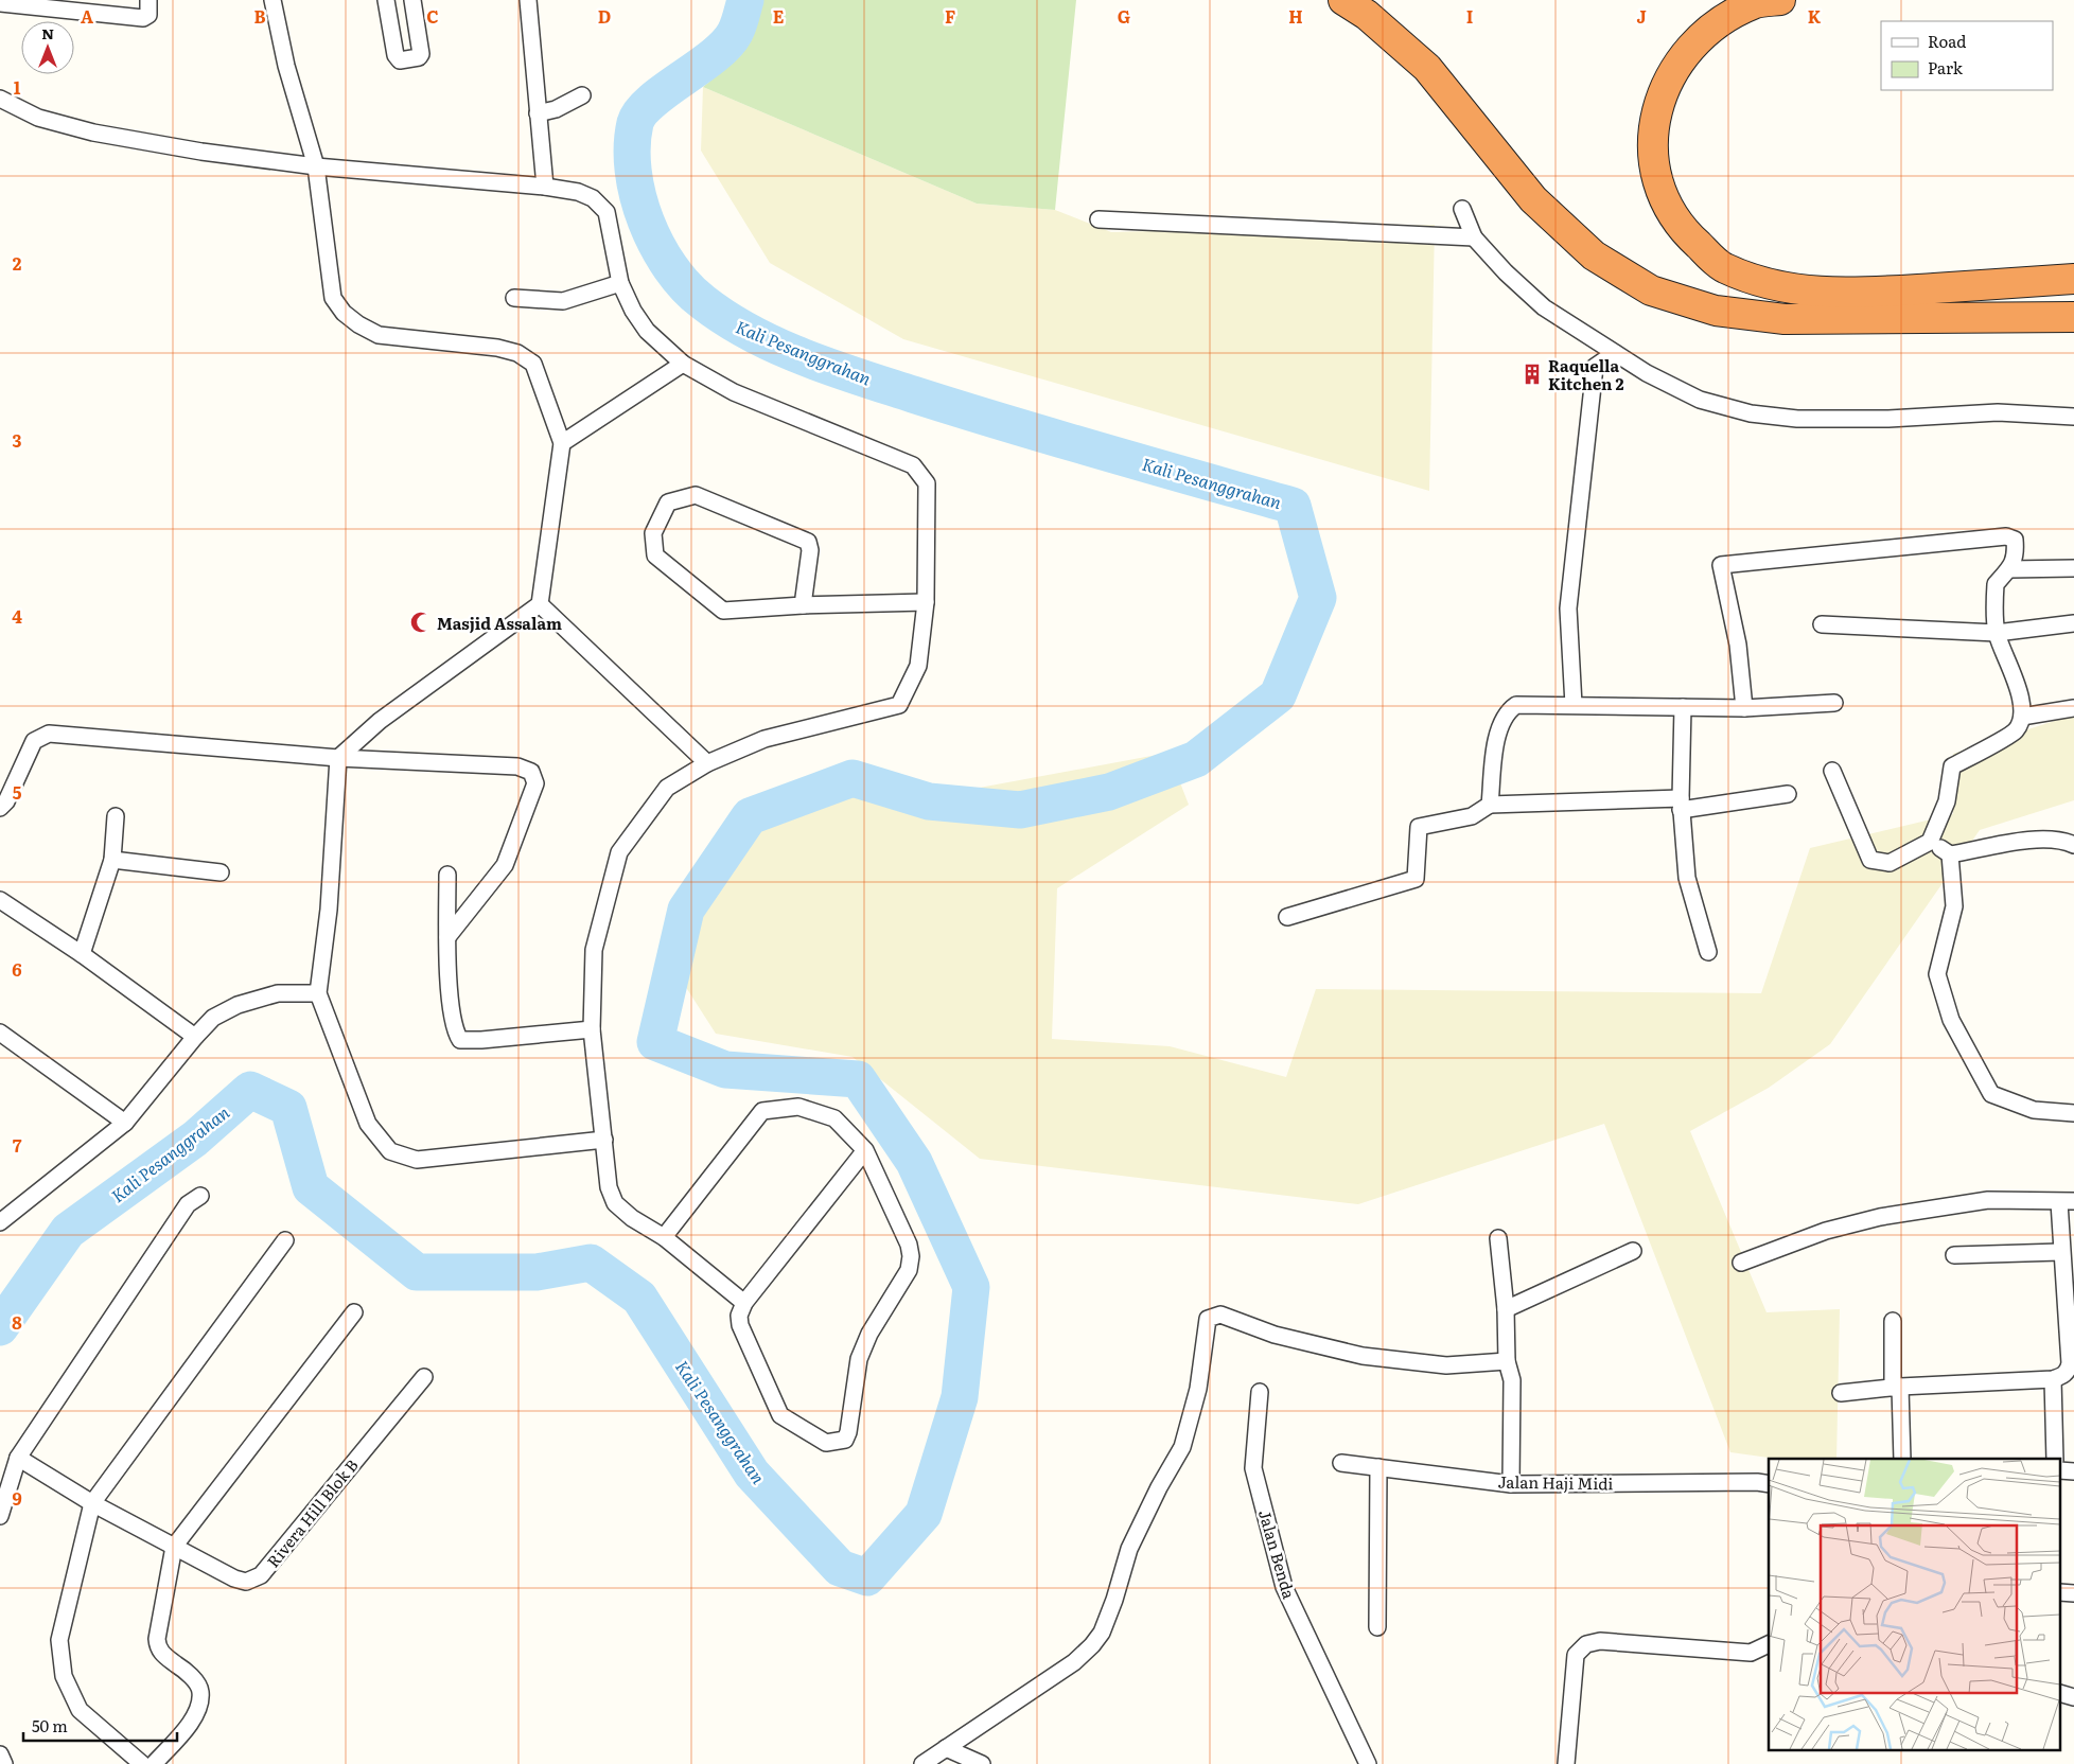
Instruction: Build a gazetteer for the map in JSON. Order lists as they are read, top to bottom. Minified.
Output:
{"streets":{"street":["Jalan Haji Midi","Rivera Hill Blok B","Jalan Benda"]},"water":["Kali Pesanggrahan"],"places":{"building":["Raquella Kitchen 2"],"mosque":["Masjid Assalam"]},"legend":["Road","Park"],"scale_bar":"50 m","north":"top","grid":{"columns":["A","B","C","D","E","F","G","H","I","J","K"],"rows":["1","2","3","4","5","6","7","8","9"]}}
